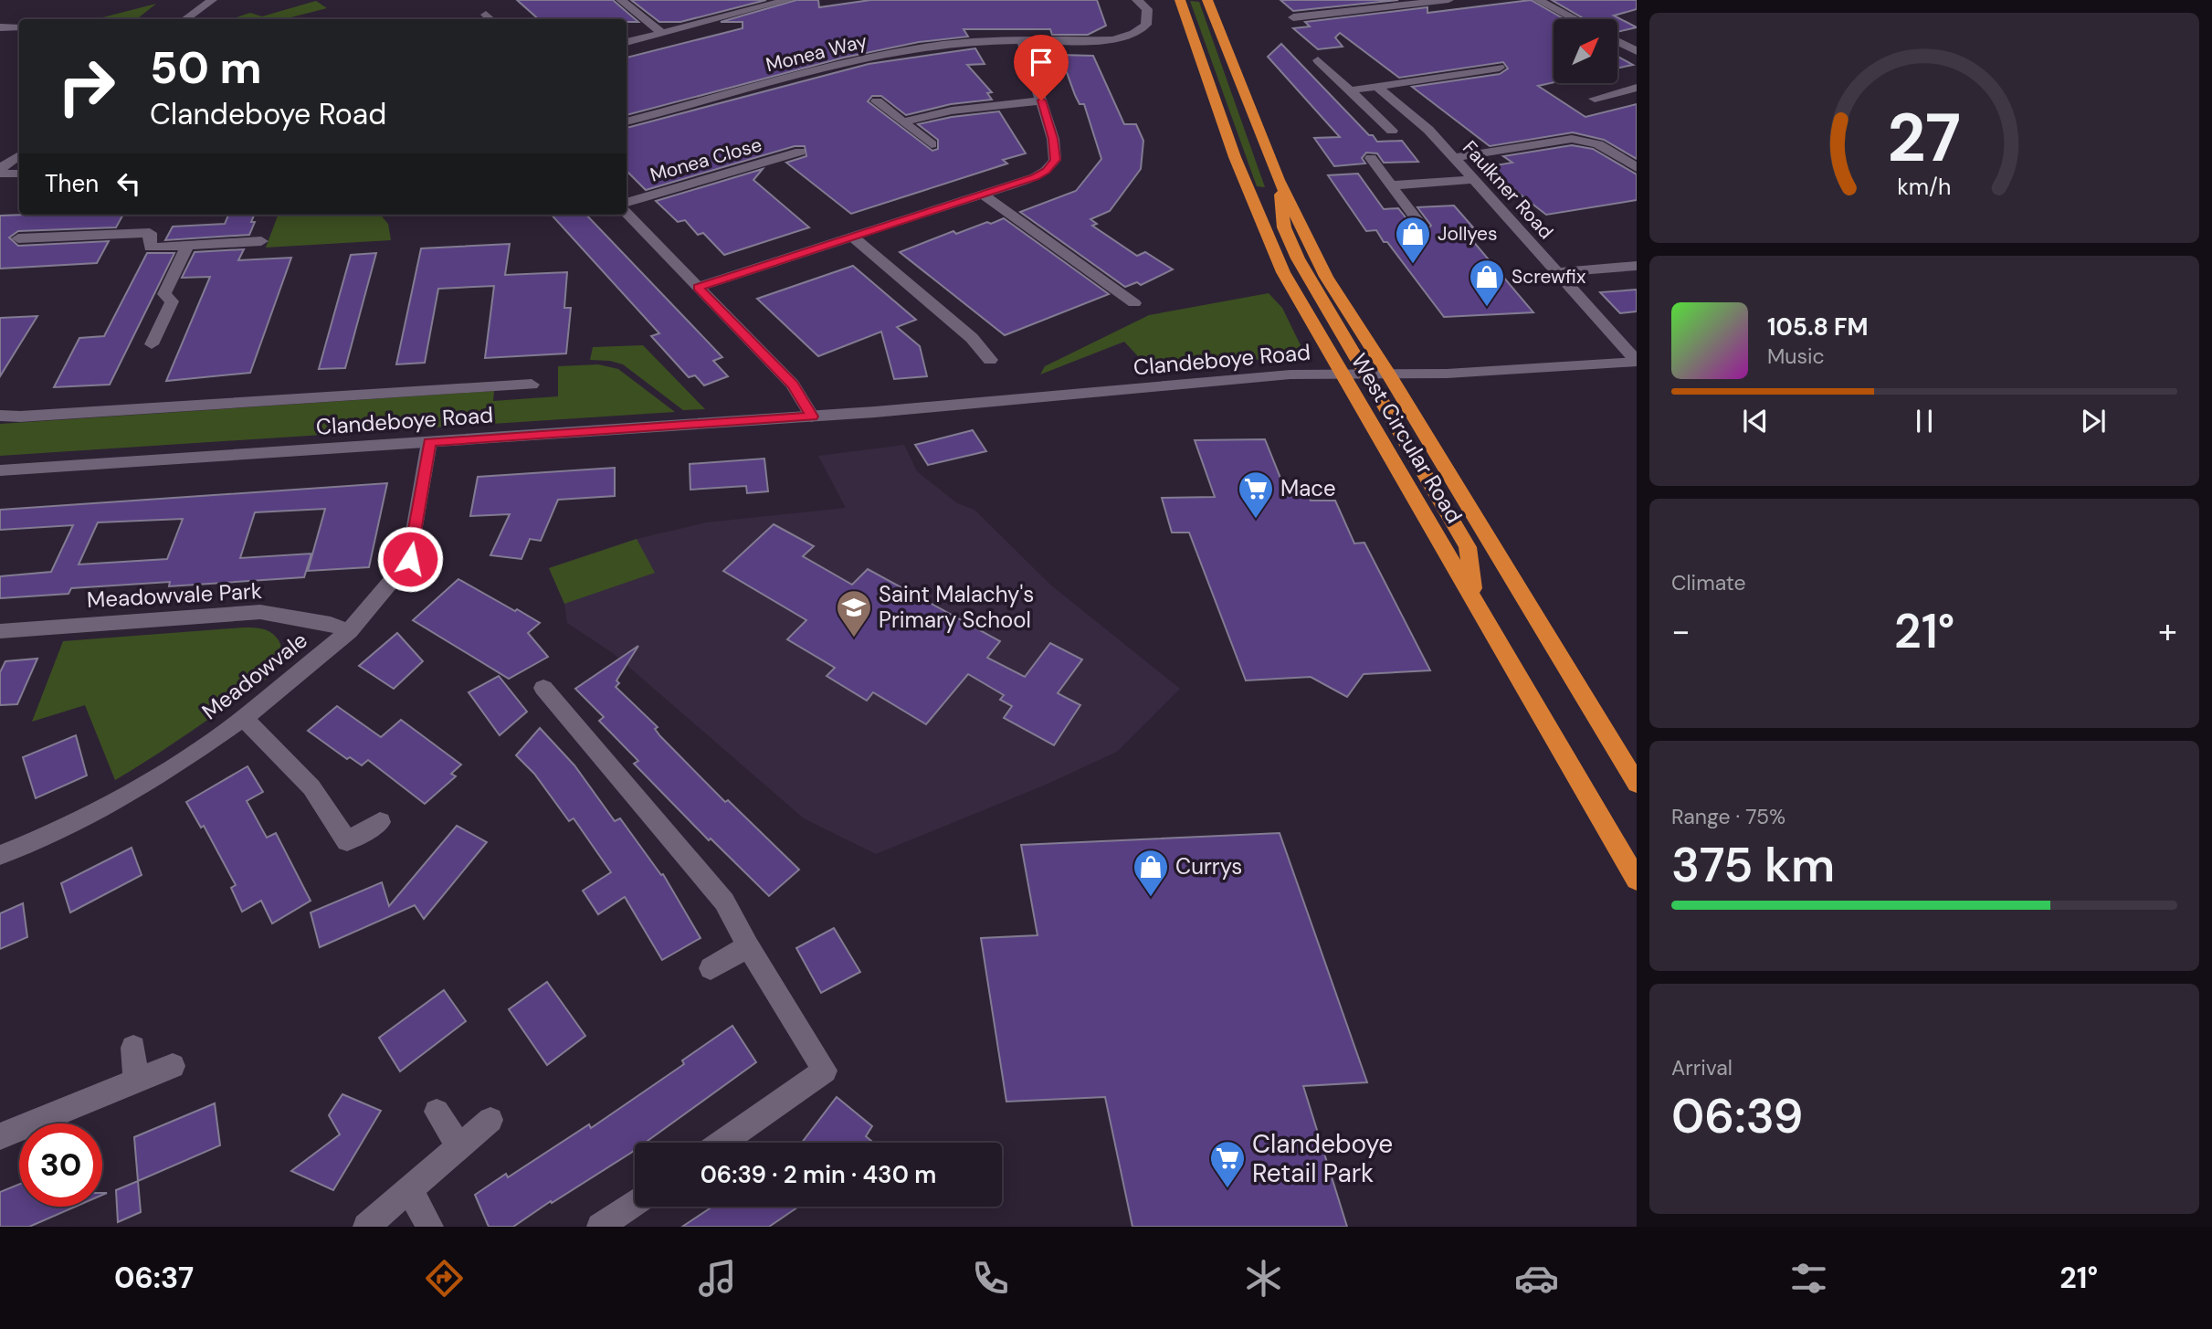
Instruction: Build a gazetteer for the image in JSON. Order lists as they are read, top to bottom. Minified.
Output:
{"streets":{"highway":["West Circular Road"],"street":["Monea Way","Monea Close","Faulkner Road","Clandeboye Road","Meadowvale Park","Meadowvale"]},"crossings":[["Faulkner Road","Clandeboye Road"],["Clandeboye Road","West Circular Road"],["Clandeboye Road","Meadowvale"],["Meadowvale Park","Meadowvale"]],"places":{"shop":["Jollyes","Screwfix","Currys"],"supermarket":["Mace","Clandeboye Retail Park"],"school or university":["Saint Malachy's Primary School"]},"north":"top right","page":{"turn":["50 m","Clandeboye Road"],"then":"Then","song":["105.8 FM","Music"],"tile":["Climate",["Range · 75%","375 km"],["Arrival","06:39"]],"heat":["−","21°","+"],"limit":"30","trip":"06:39 · 2 min · 430 m","tabs":["06:37","21°"],"gauge":["27","km/h"]}}
